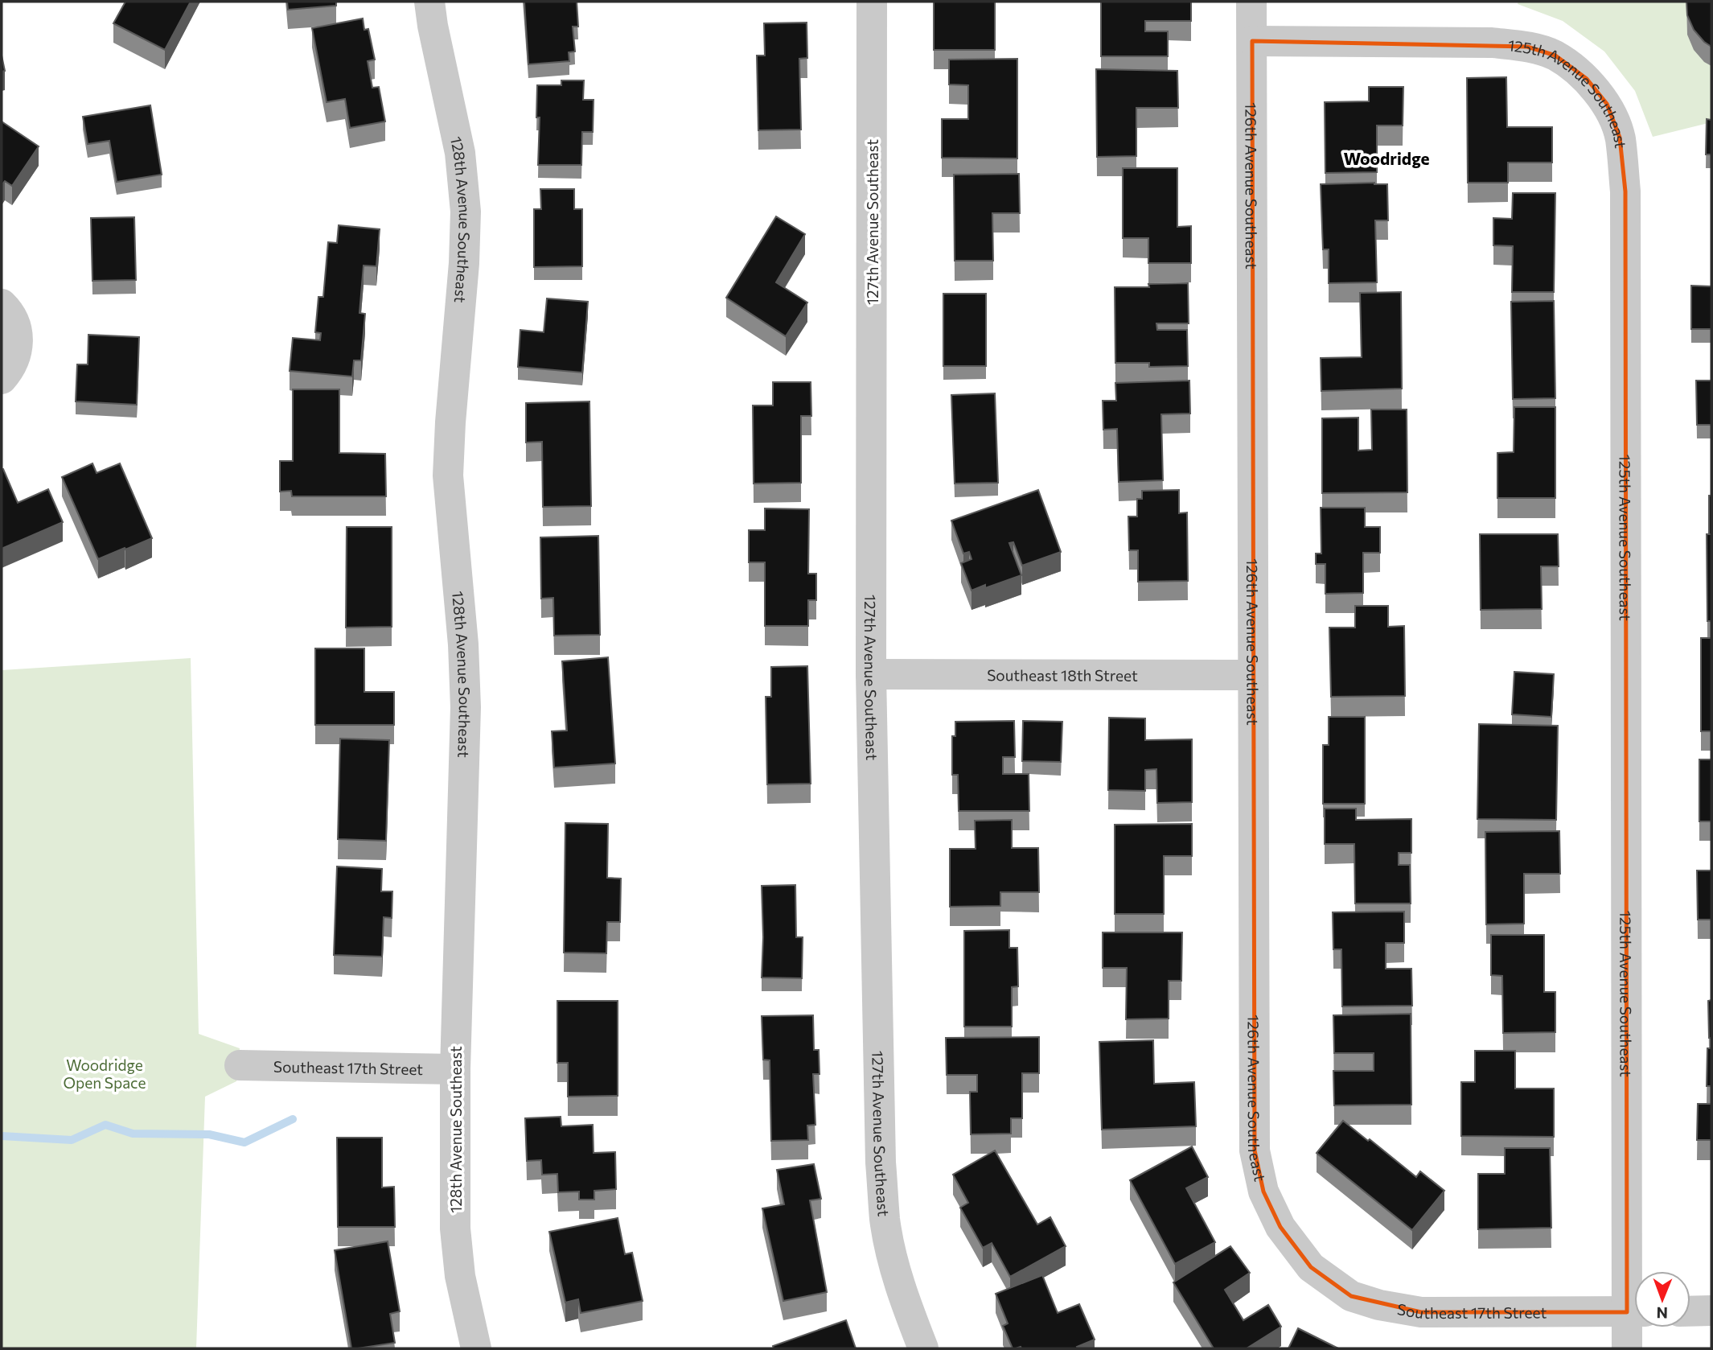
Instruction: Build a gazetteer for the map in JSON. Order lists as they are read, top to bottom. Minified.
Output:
{"streets":{"street":["125th Avenue Southeast","126th Avenue Southeast","128th Avenue Southeast","127th Avenue Southeast","Southeast 18th Street","Southeast 17th Street"]},"crossings":[["125th Avenue Southeast","126th Avenue Southeast"],["126th Avenue Southeast","Southeast 18th Street"],["126th Avenue Southeast","Southeast 17th Street"],["128th Avenue Southeast","Southeast 17th Street"],["127th Avenue Southeast","Southeast 18th Street"]],"districts":["Woodridge"],"parks":["Woodridge Open Space"],"north":"bottom"}
